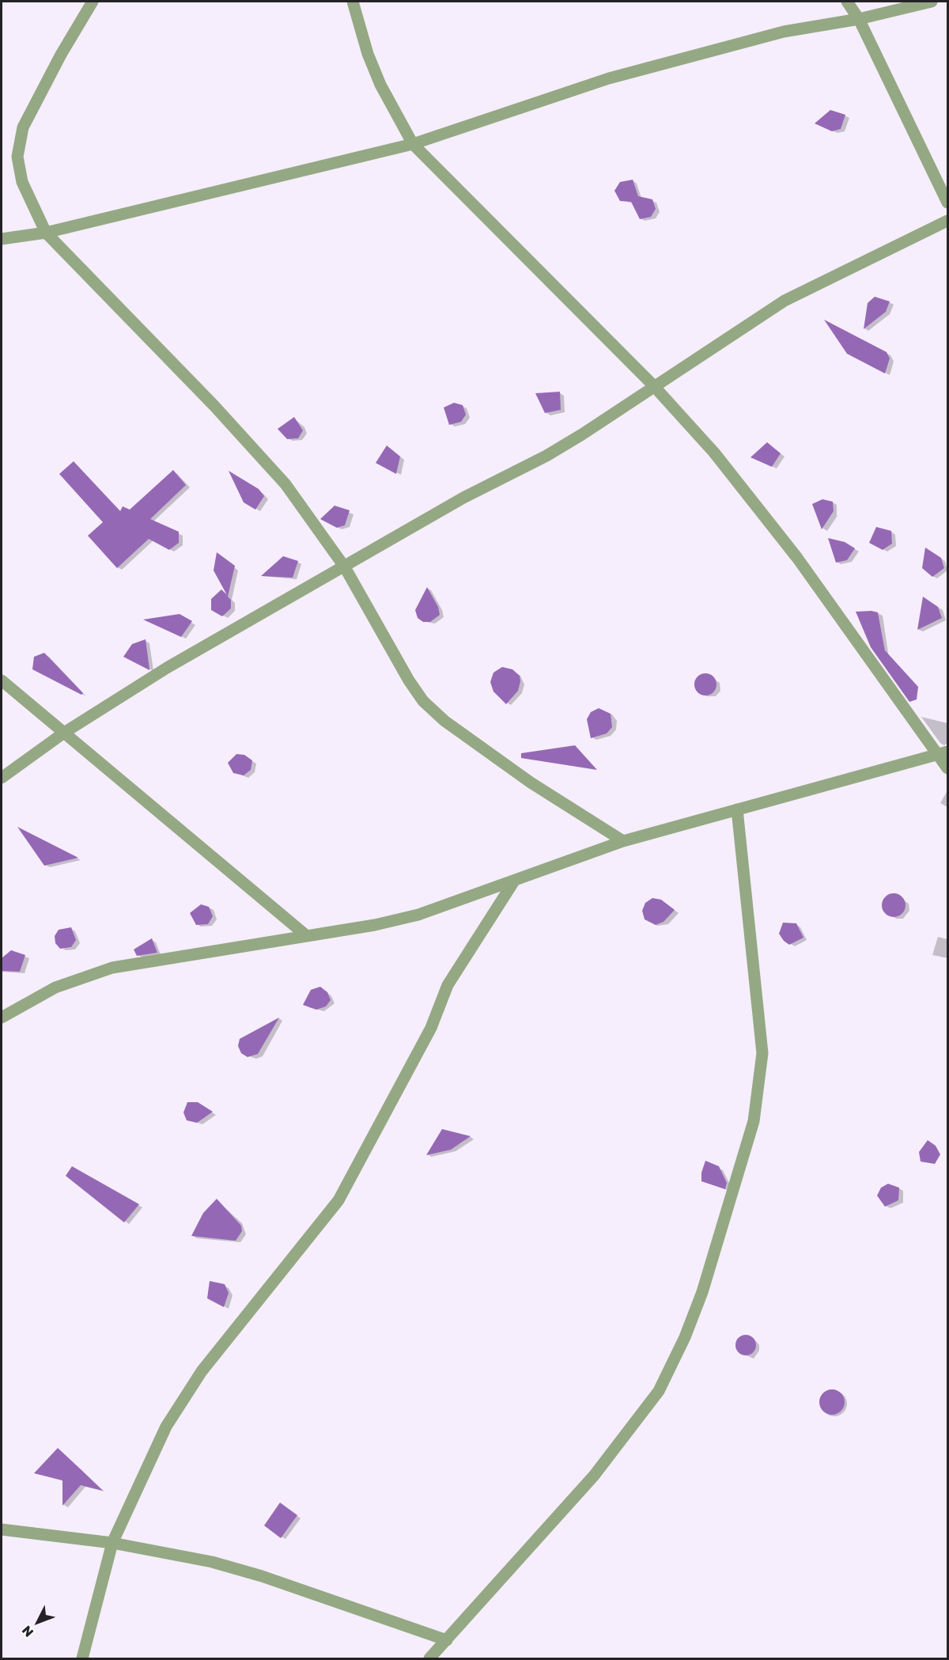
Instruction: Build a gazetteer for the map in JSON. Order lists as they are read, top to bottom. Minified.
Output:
{"north":"bottom left"}
